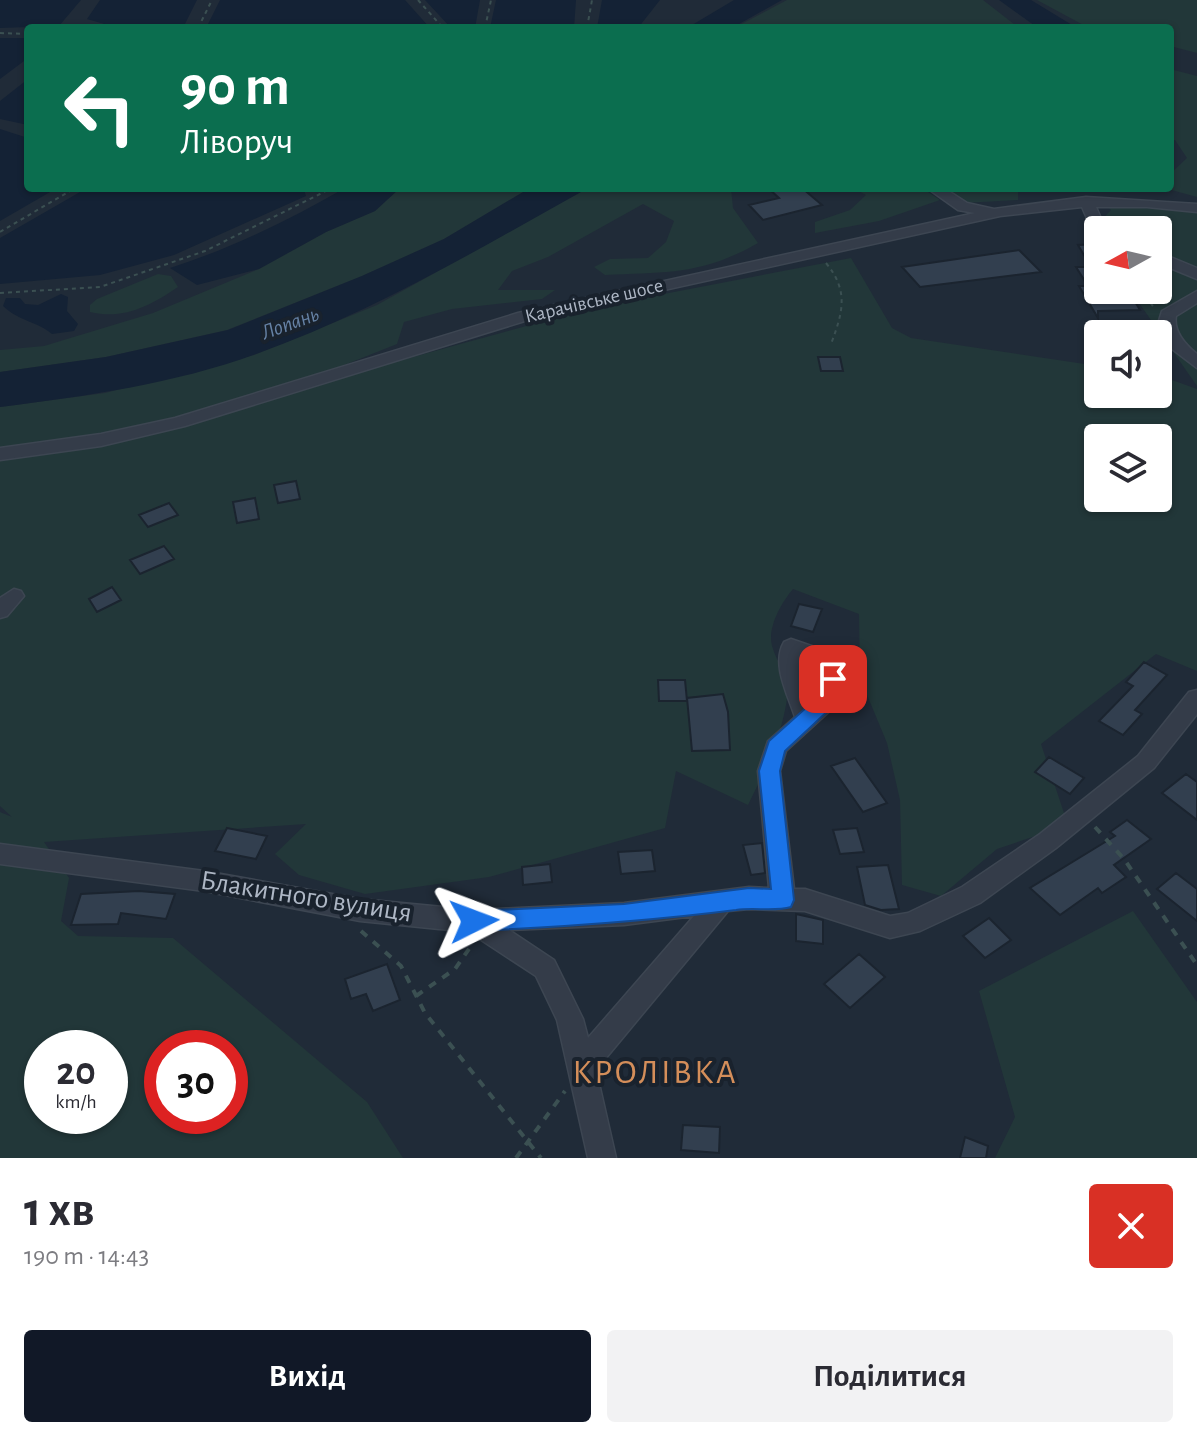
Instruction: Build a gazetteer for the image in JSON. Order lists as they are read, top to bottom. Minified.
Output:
{"streets":{"street":["Карачівське шосе","Блакитного вулиця"]},"districts":["КРОЛІВКА"],"water":["Лопань"],"north":"left","page":{"turn":["90 m","Ліворуч"],"speed":"20 km/h","limit":"30","heading":["1 хв","190 m · 14:43"],"buttons":["Вихід","Поділитися"]}}
